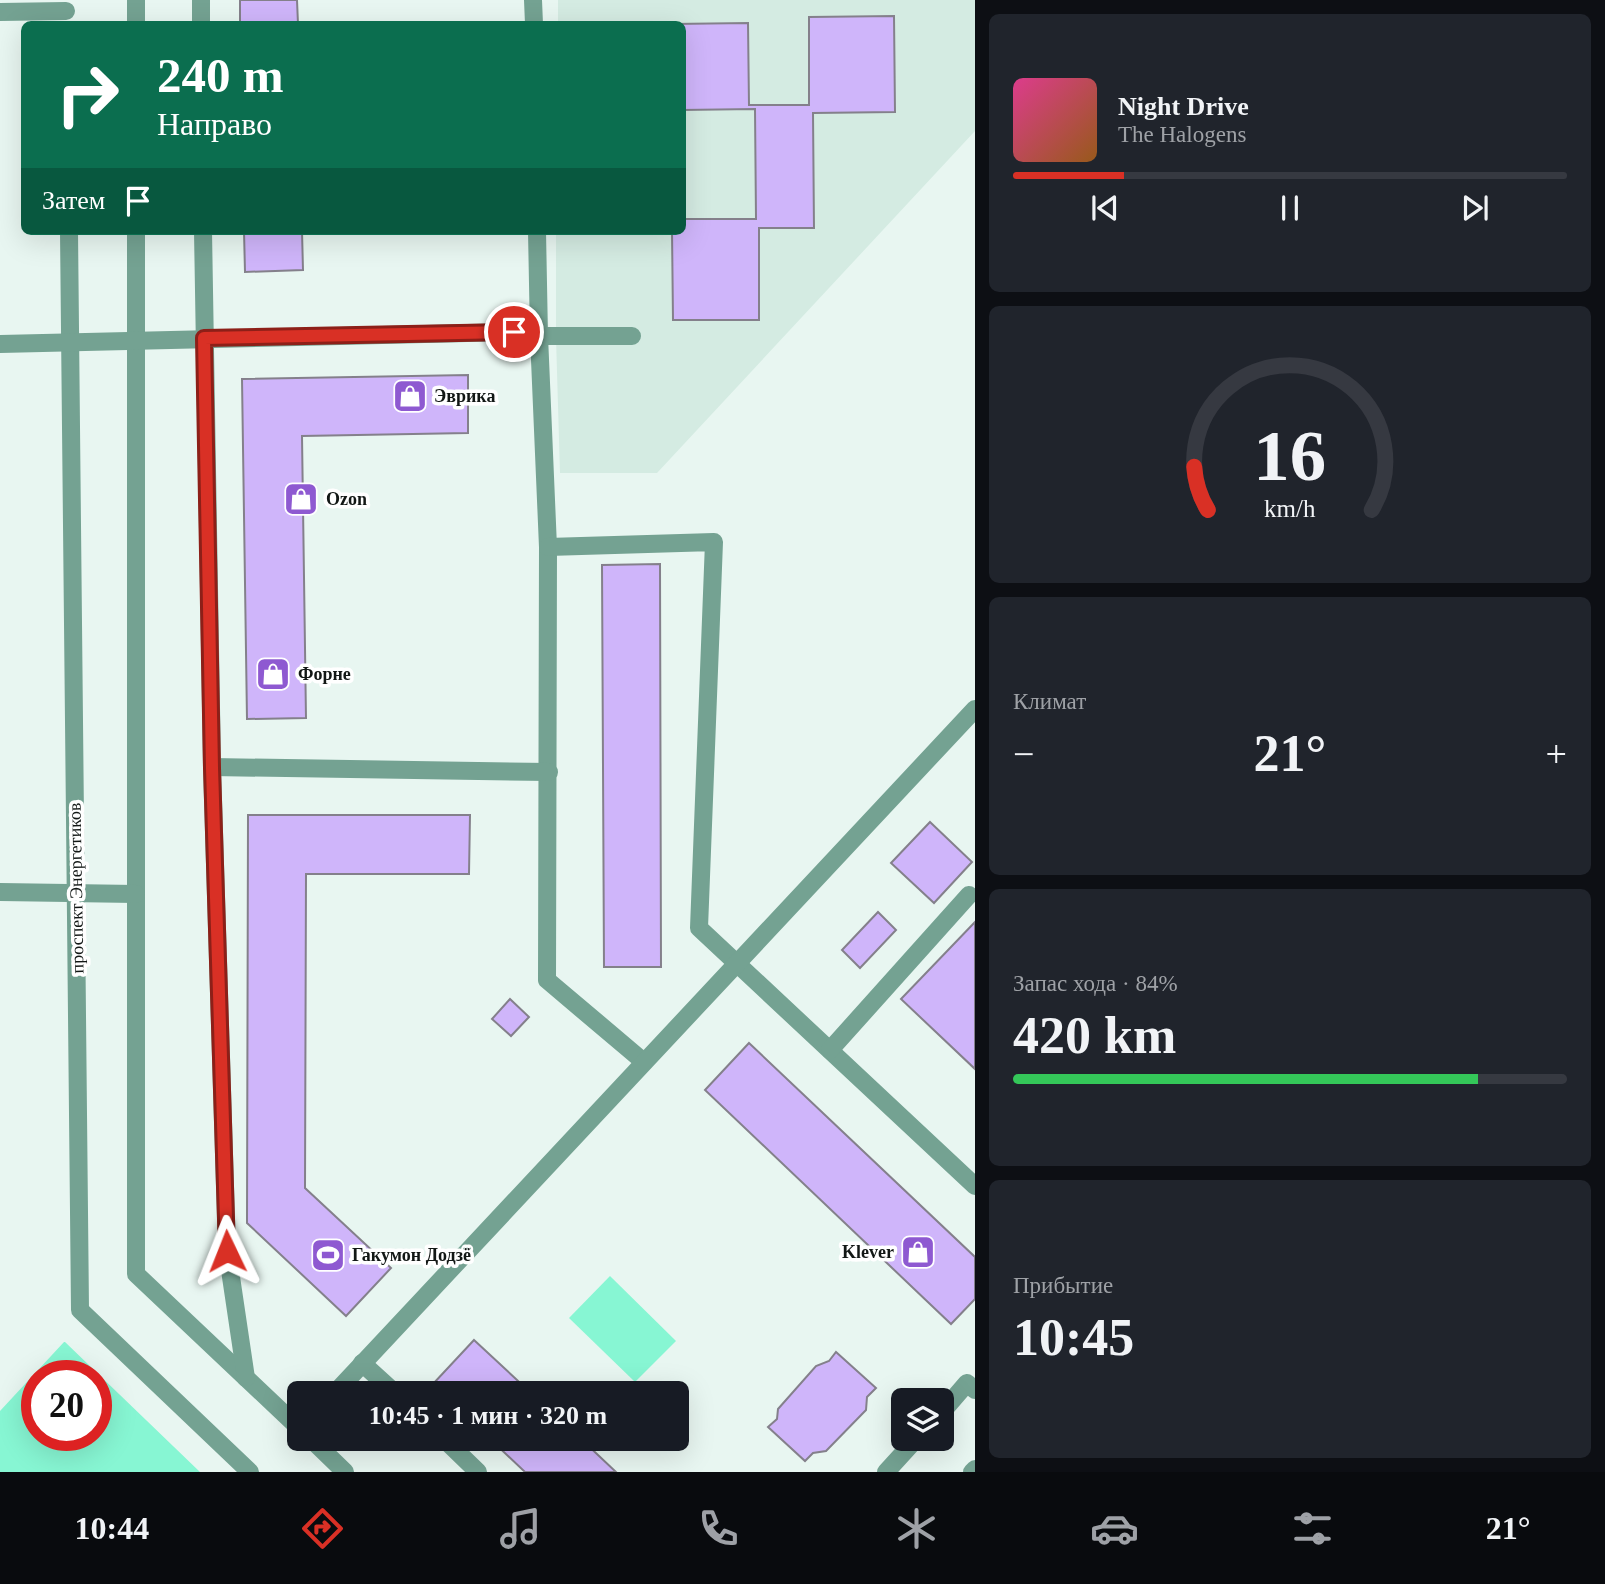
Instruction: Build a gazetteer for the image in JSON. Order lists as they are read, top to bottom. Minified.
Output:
{"streets":{"street":["проспект Энергетиков"]},"places":{"shop":["Эврика","Ozon","Форне","Klever"],"sports":["Гакумон Додзё"]},"page":{"turn":["240 m","Направо"],"song":["Night Drive","The Halogens"],"then":"Затем","tile":["Климат",["Запас хода · 84%","420 km"],["Прибытие","10:45"]],"heat":["−","21°","+"],"limit":"20","trip":"10:45 · 1 мин · 320 m","tabs":["10:44","21°"],"gauge":["16","km/h"]}}
